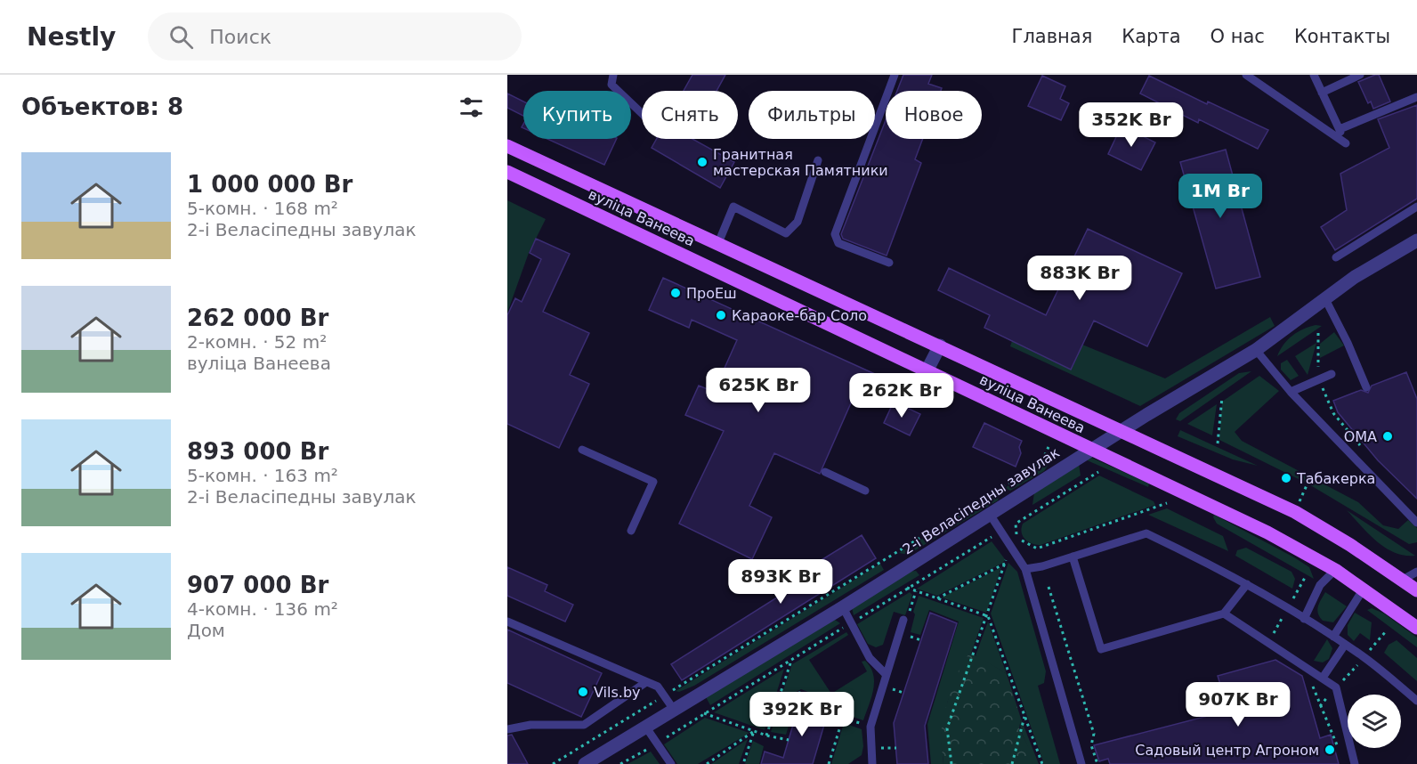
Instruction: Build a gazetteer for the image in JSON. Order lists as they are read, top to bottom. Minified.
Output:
{"streets":{"main road":["вуліца Ванеева"],"street":["2-і Веласіпедны завулак"]},"crossings":[["вуліца Ванеева","2-і Веласіпедны завулак"]],"places":["Гранитная мастерская Памятники","ПроЕш","Караоке-бар Соло","ОМА","Табакерка","Vils.by","Садовый центр Агроном"],"page":{"header":"Nestly","search":"Поиск","nav":["Главная","Карта","О нас","Контакты"],"heading":"Объектов: 8","chip":["Купить","Снять","Фильтры","Новое"],"price":["352K Br","1M Br","883K Br","625K Br","262K Br","893K Br","907K Br","392K Br"],"list":[{"name":"1 000 000 Br","note":"5-комн. · 168 m² · 2-і Веласіпедны завулак"},{"name":"262 000 Br","note":"2-комн. · 52 m² · вуліца Ванеева"},{"name":"893 000 Br","note":"5-комн. · 163 m² · 2-і Веласіпедны завулак"},{"name":"907 000 Br","note":"4-комн. · 136 m² · Дом"}]}}
